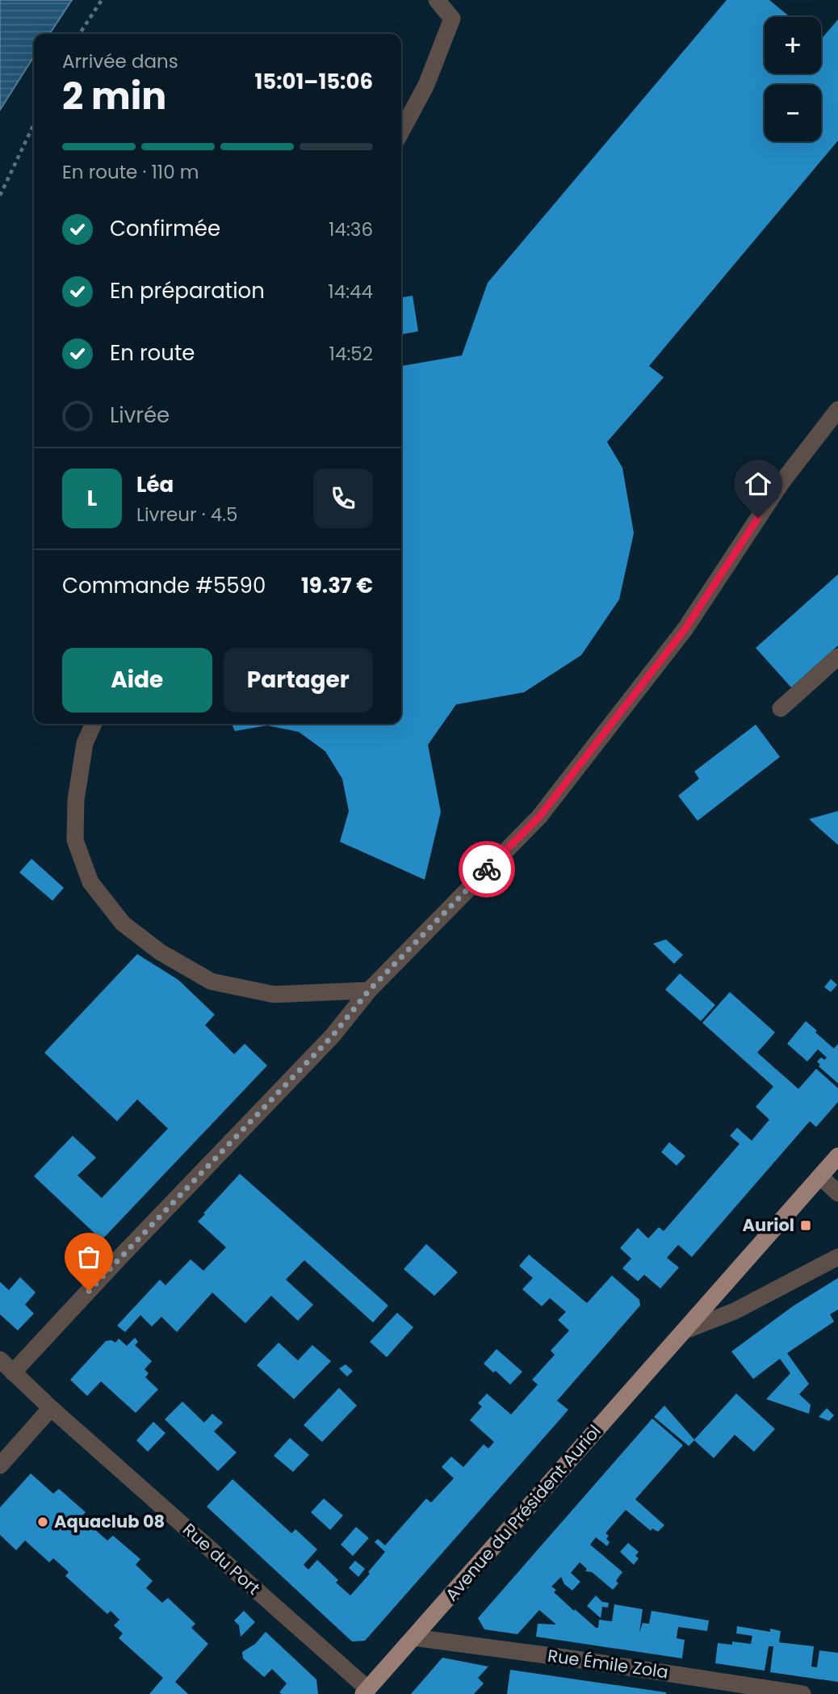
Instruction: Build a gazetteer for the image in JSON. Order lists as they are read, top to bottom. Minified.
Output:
{"streets":{"main road":["Avenue du Président Auriol"],"street":["Rue du Port","Rue Émile Zola"]},"crossings":[["Avenue du Président Auriol","Rue du Port"],["Avenue du Président Auriol","Rue Émile Zola"]],"places":{"transit":["Auriol"],"other":["Aquaclub 08"]},"page":{"map_buttons":["+","−"],"heading":["2 min","Arrivée dans","15:01–15:06"],"panel":["Léa","Livreur · 4.5","Commande #5590","19.37 €"],"bar":"En route · 110 m","list":[["Confirmée","14:36"],["En préparation","14:44"],["En route","14:52"],"Livrée"],"round":"L","buttons":["Aide","Partager"]}}
